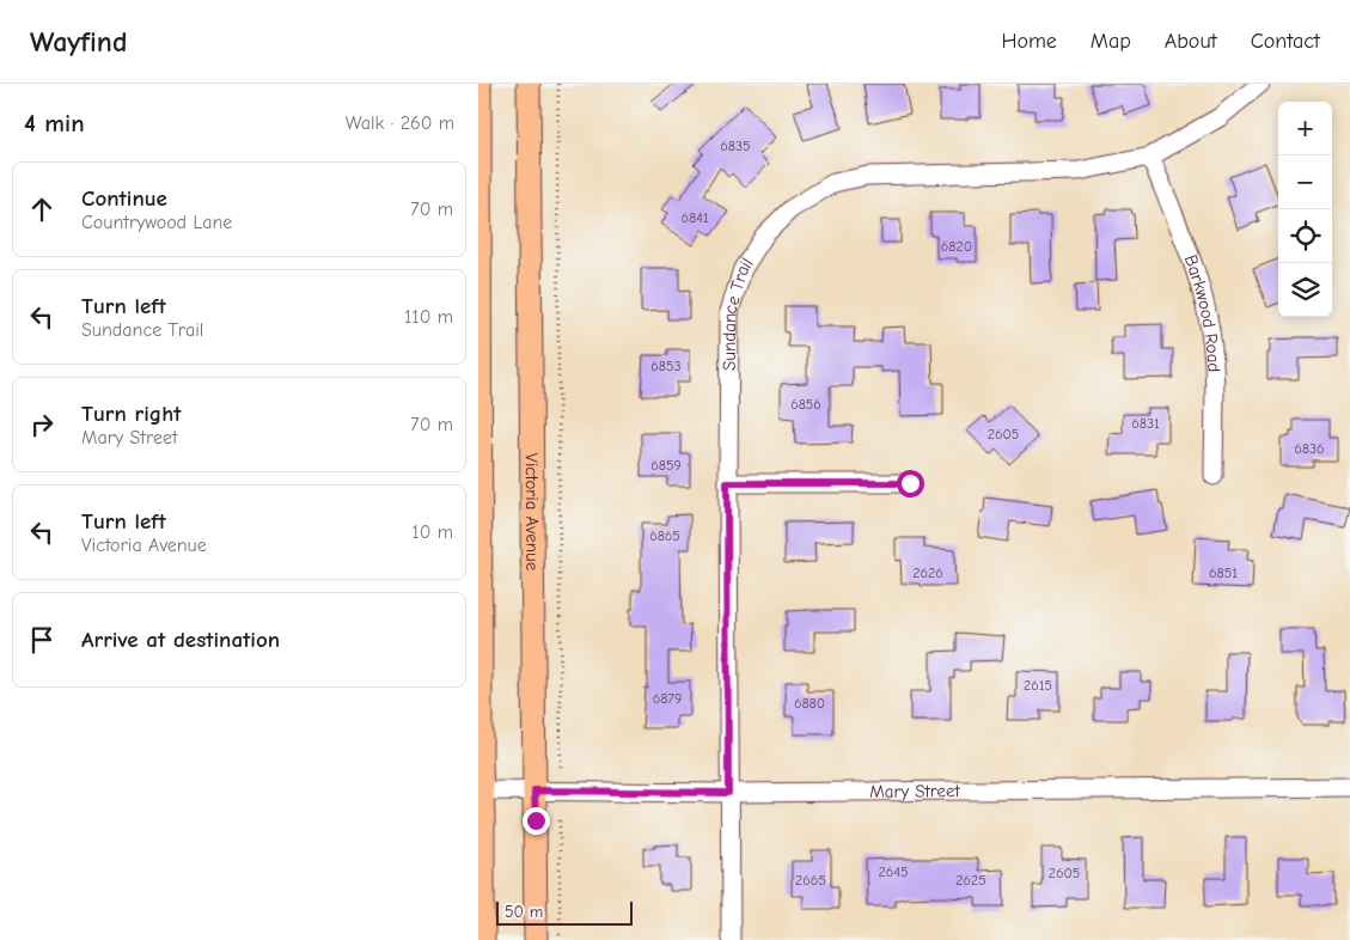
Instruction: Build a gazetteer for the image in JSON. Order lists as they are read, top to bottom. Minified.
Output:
{"streets":{"main road":["Victoria Avenue"],"street":["Barkwood Road","Sundance Trail","Mary Street"]},"crossings":[["Barkwood Road","Sundance Trail"],["Sundance Trail","Mary Street"],["Victoria Avenue","Mary Street"]],"house_numbers":["6835","6841","6820","6853","6856","6831","2605","6836","6859","6865","2626","6851","2615","6879","6880","2645","2605","2665","2625"],"scale_bar":"50 m","page":{"header":"Wayfind","nav":["Home","Map","About","Contact"],"heading":["4 min","Walk · 260 m"],"map_buttons":["+","−"],"list":[["Continue","Countrywood Lane","70 m"],["Turn left","Sundance Trail","110 m"],["Turn right","Mary Street","70 m"],["Turn left","Victoria Avenue","10 m"],"Arrive at destination"],"scale":"50 m"}}
